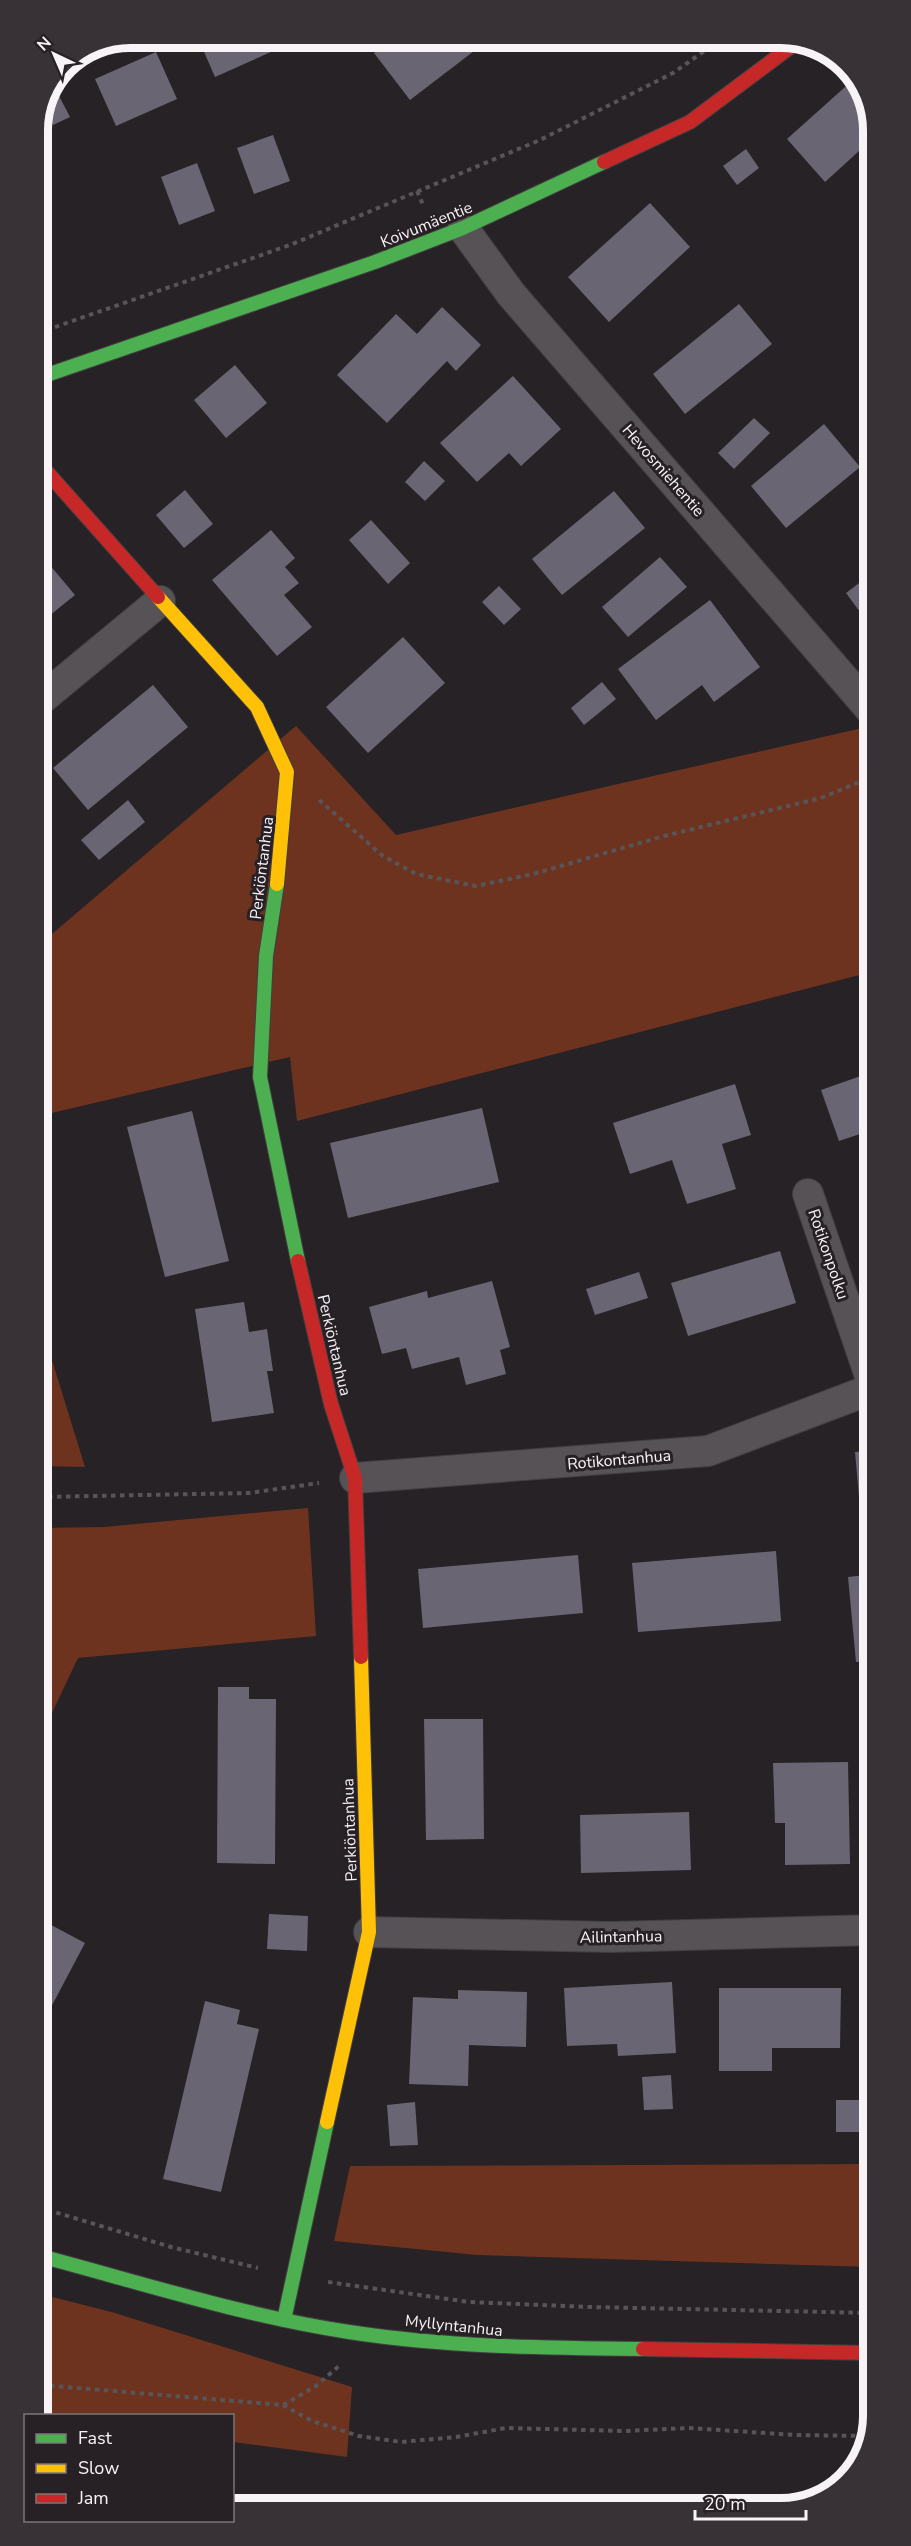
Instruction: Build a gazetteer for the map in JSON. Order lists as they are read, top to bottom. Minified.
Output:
{"streets":{"street":["Koivumäentie","Hevosmiehentie","Perkiöntanhua","Rotikonpolku","Rotikontanhua","Ailintanhua","Myllyntanhua"]},"crossings":[["Koivumäentie","Hevosmiehentie"],["Perkiöntanhua","Rotikontanhua"],["Perkiöntanhua","Ailintanhua"],["Perkiöntanhua","Myllyntanhua"]],"legend":["Fast","Slow","Jam"],"scale_bar":"20 m","north":"top left"}
